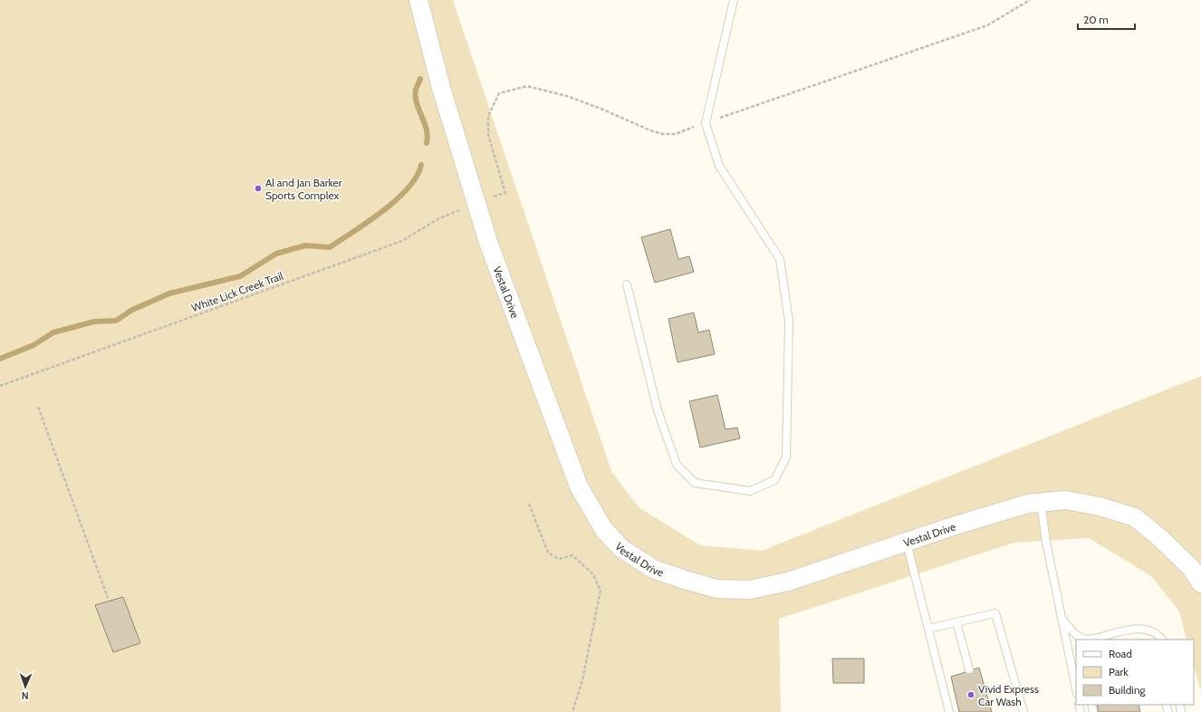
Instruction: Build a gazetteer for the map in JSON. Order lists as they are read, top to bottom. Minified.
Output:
{"streets":{"street":["Vestal Drive"],"path":["White Lick Creek Trail"]},"crossings":[["White Lick Creek Trail","Vestal Drive"]],"places":["Al and Jan Barker Sports Complex","Vivid Express Car Wash"],"legend":["Road","Park","Building"],"scale_bar":"20 m","north":"bottom"}
